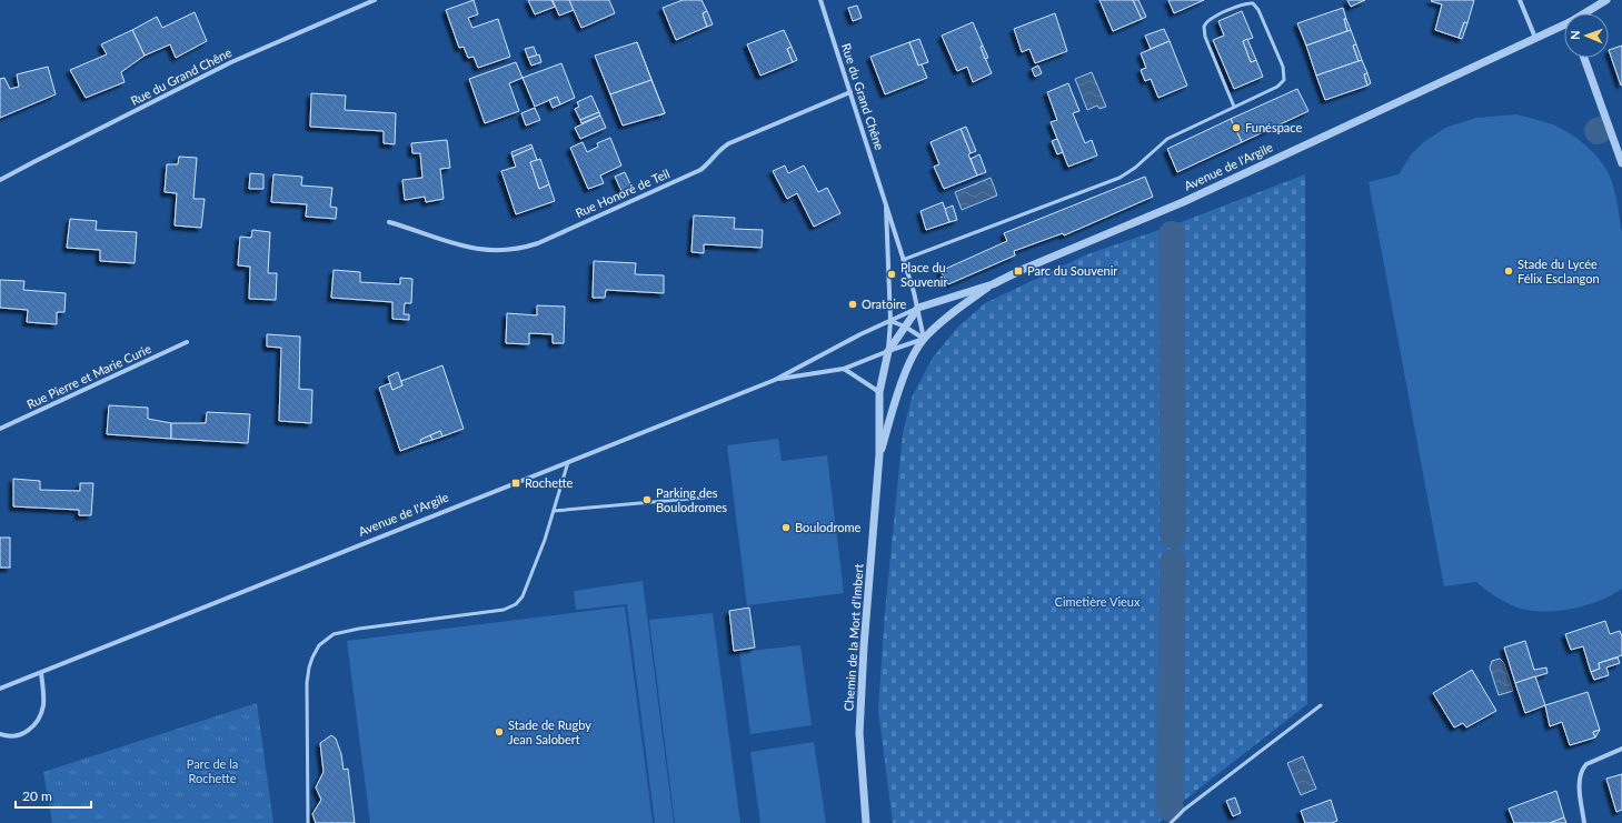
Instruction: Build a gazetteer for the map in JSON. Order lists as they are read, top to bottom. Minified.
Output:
{"streets":{"street":["Rue du Grand Chêne","Avenue de l'Argile","Rue Honoré de Teil","Rue Pierre et Marie Curie","Chemin de la Mort d'Imbert"]},"crossings":[["Rue du Grand Chêne","Rue Honoré de Teil"],["Avenue de l'Argile","Chemin de la Mort d'Imbert"]],"parks":["Cimetière Vieux","Parc de la Rochette"],"places":{"other":["Funéspace","Stade du Lycée Félix Esclangon","Place du Souvenir","Oratoire","Parking des Boulodromes","Boulodrome","Stade de Rugby Jean Salobert"],"transit":["Parc du Souvenir","Rochette"]},"scale_bar":"20 m","north":"left"}
